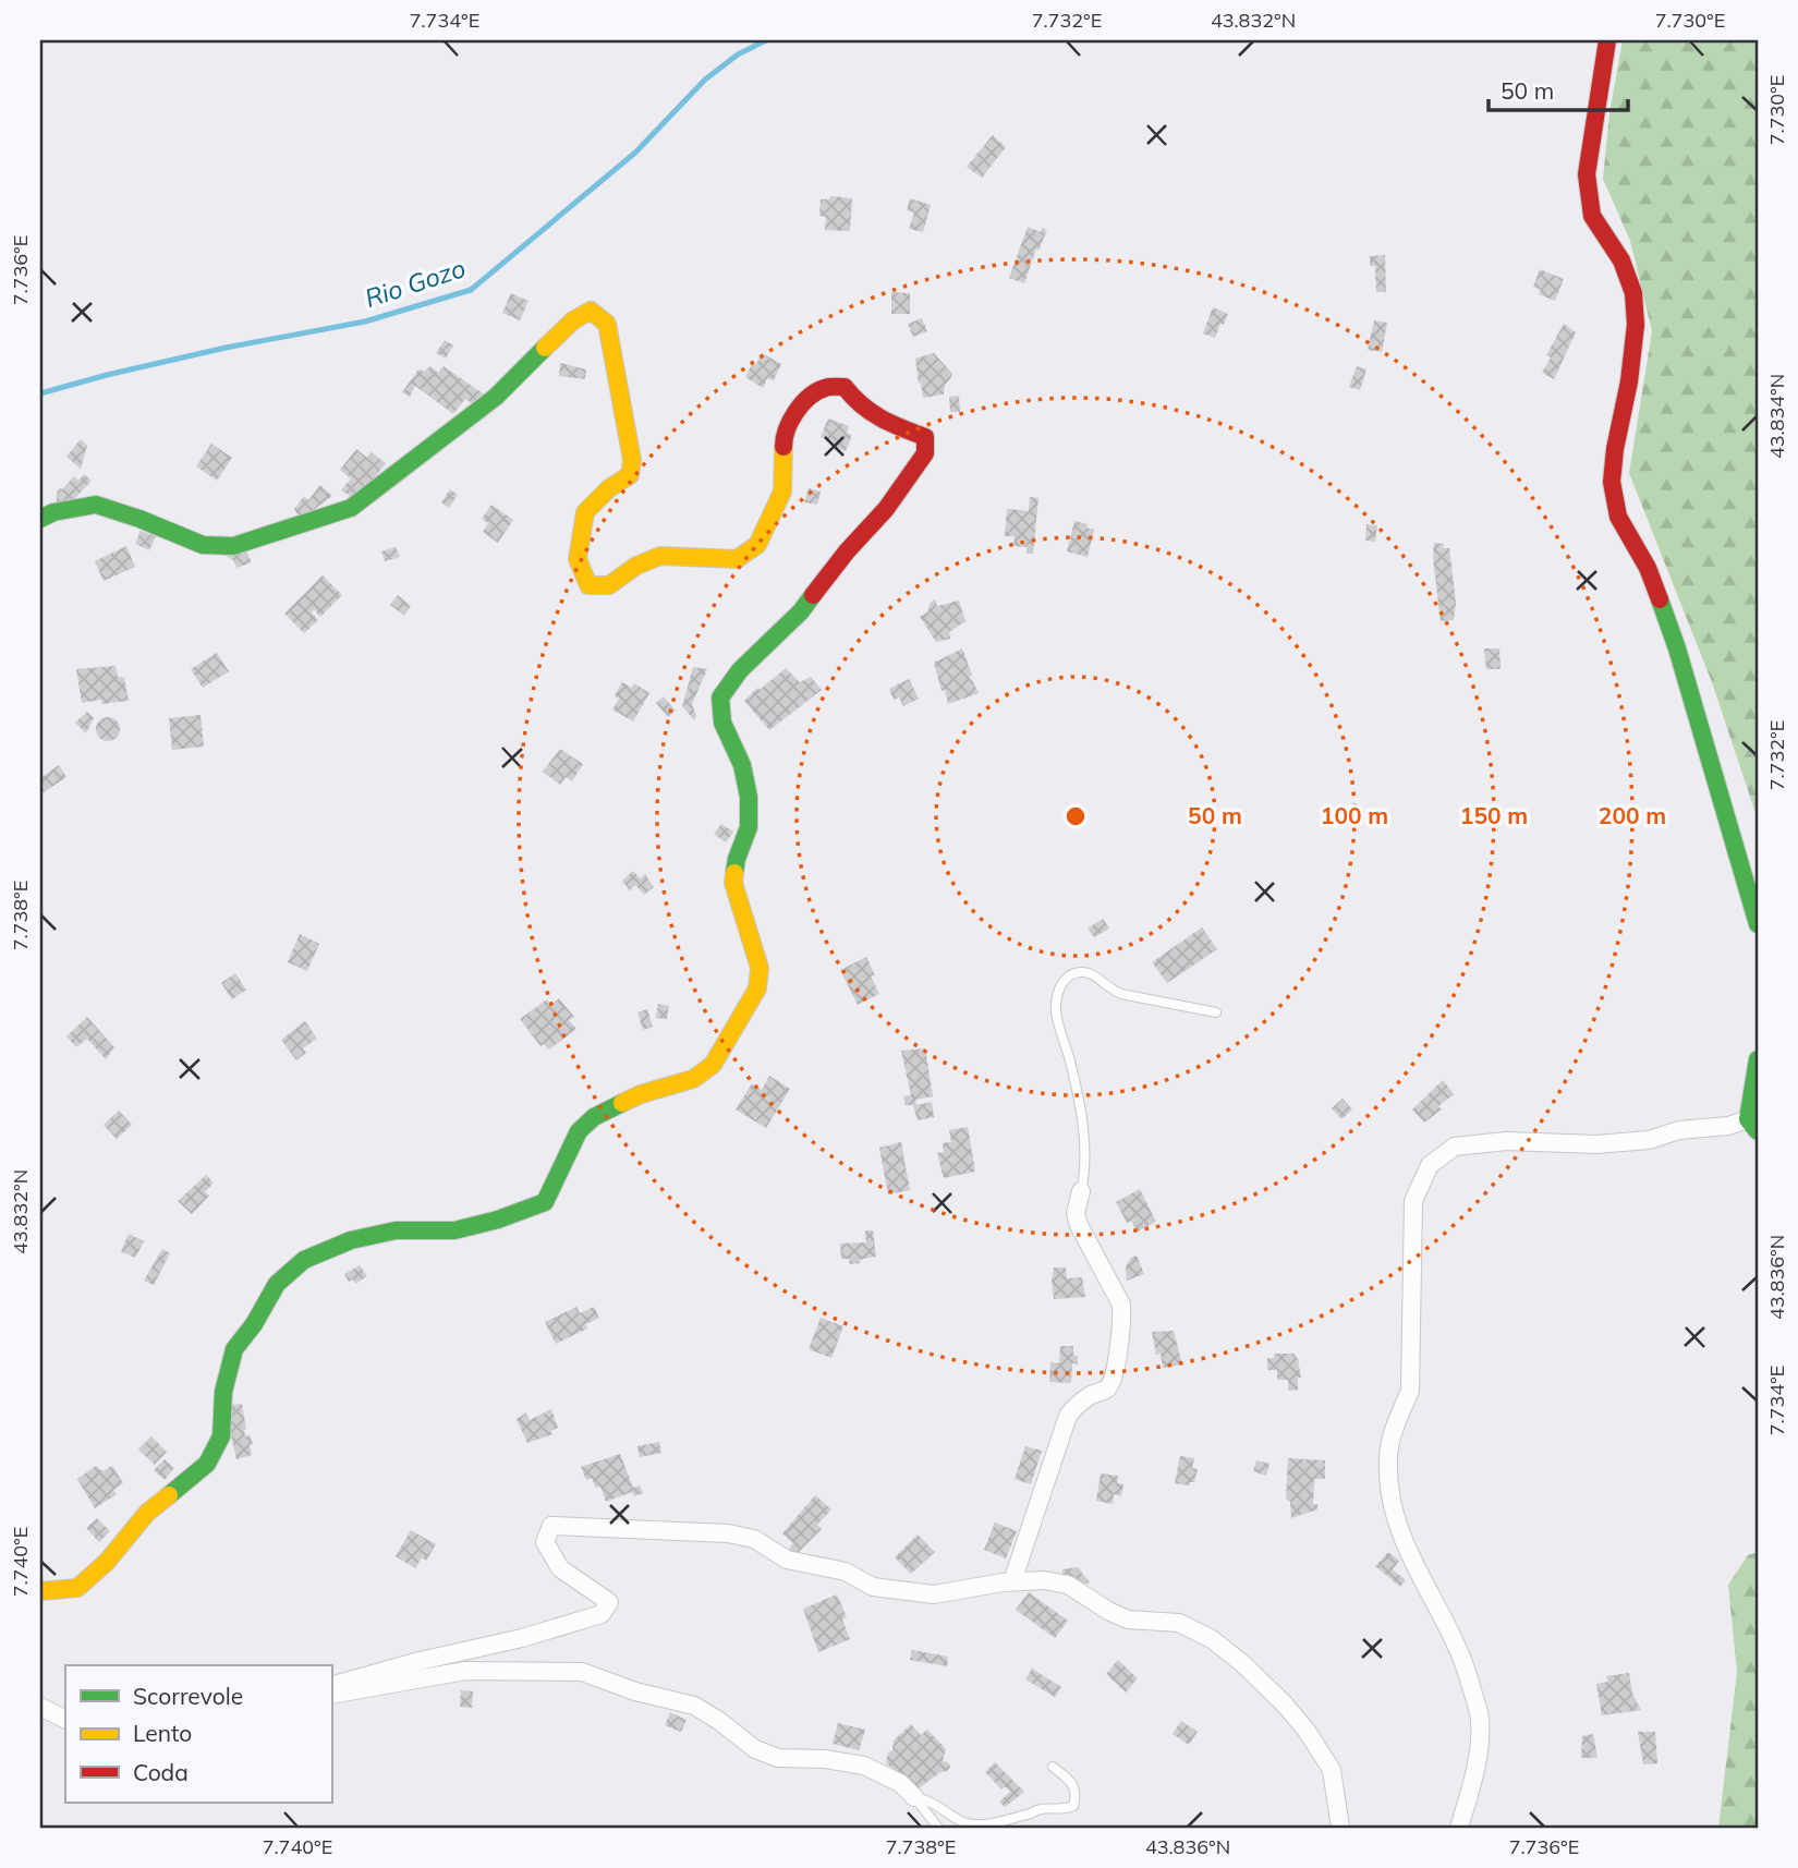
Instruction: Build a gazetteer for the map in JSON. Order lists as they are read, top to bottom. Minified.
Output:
{"water":["Rio Gozo"],"legend":["Scorrevole","Lento","Coda"],"scale_bar":"50 m","coordinates":["7.734°E","7.732°E","43.832°N","7.730°E","7.736°E","43.834°N","7.738°E","43.836°N","7.740°E"],"rings":["50 m","100 m","150 m","200 m"]}
